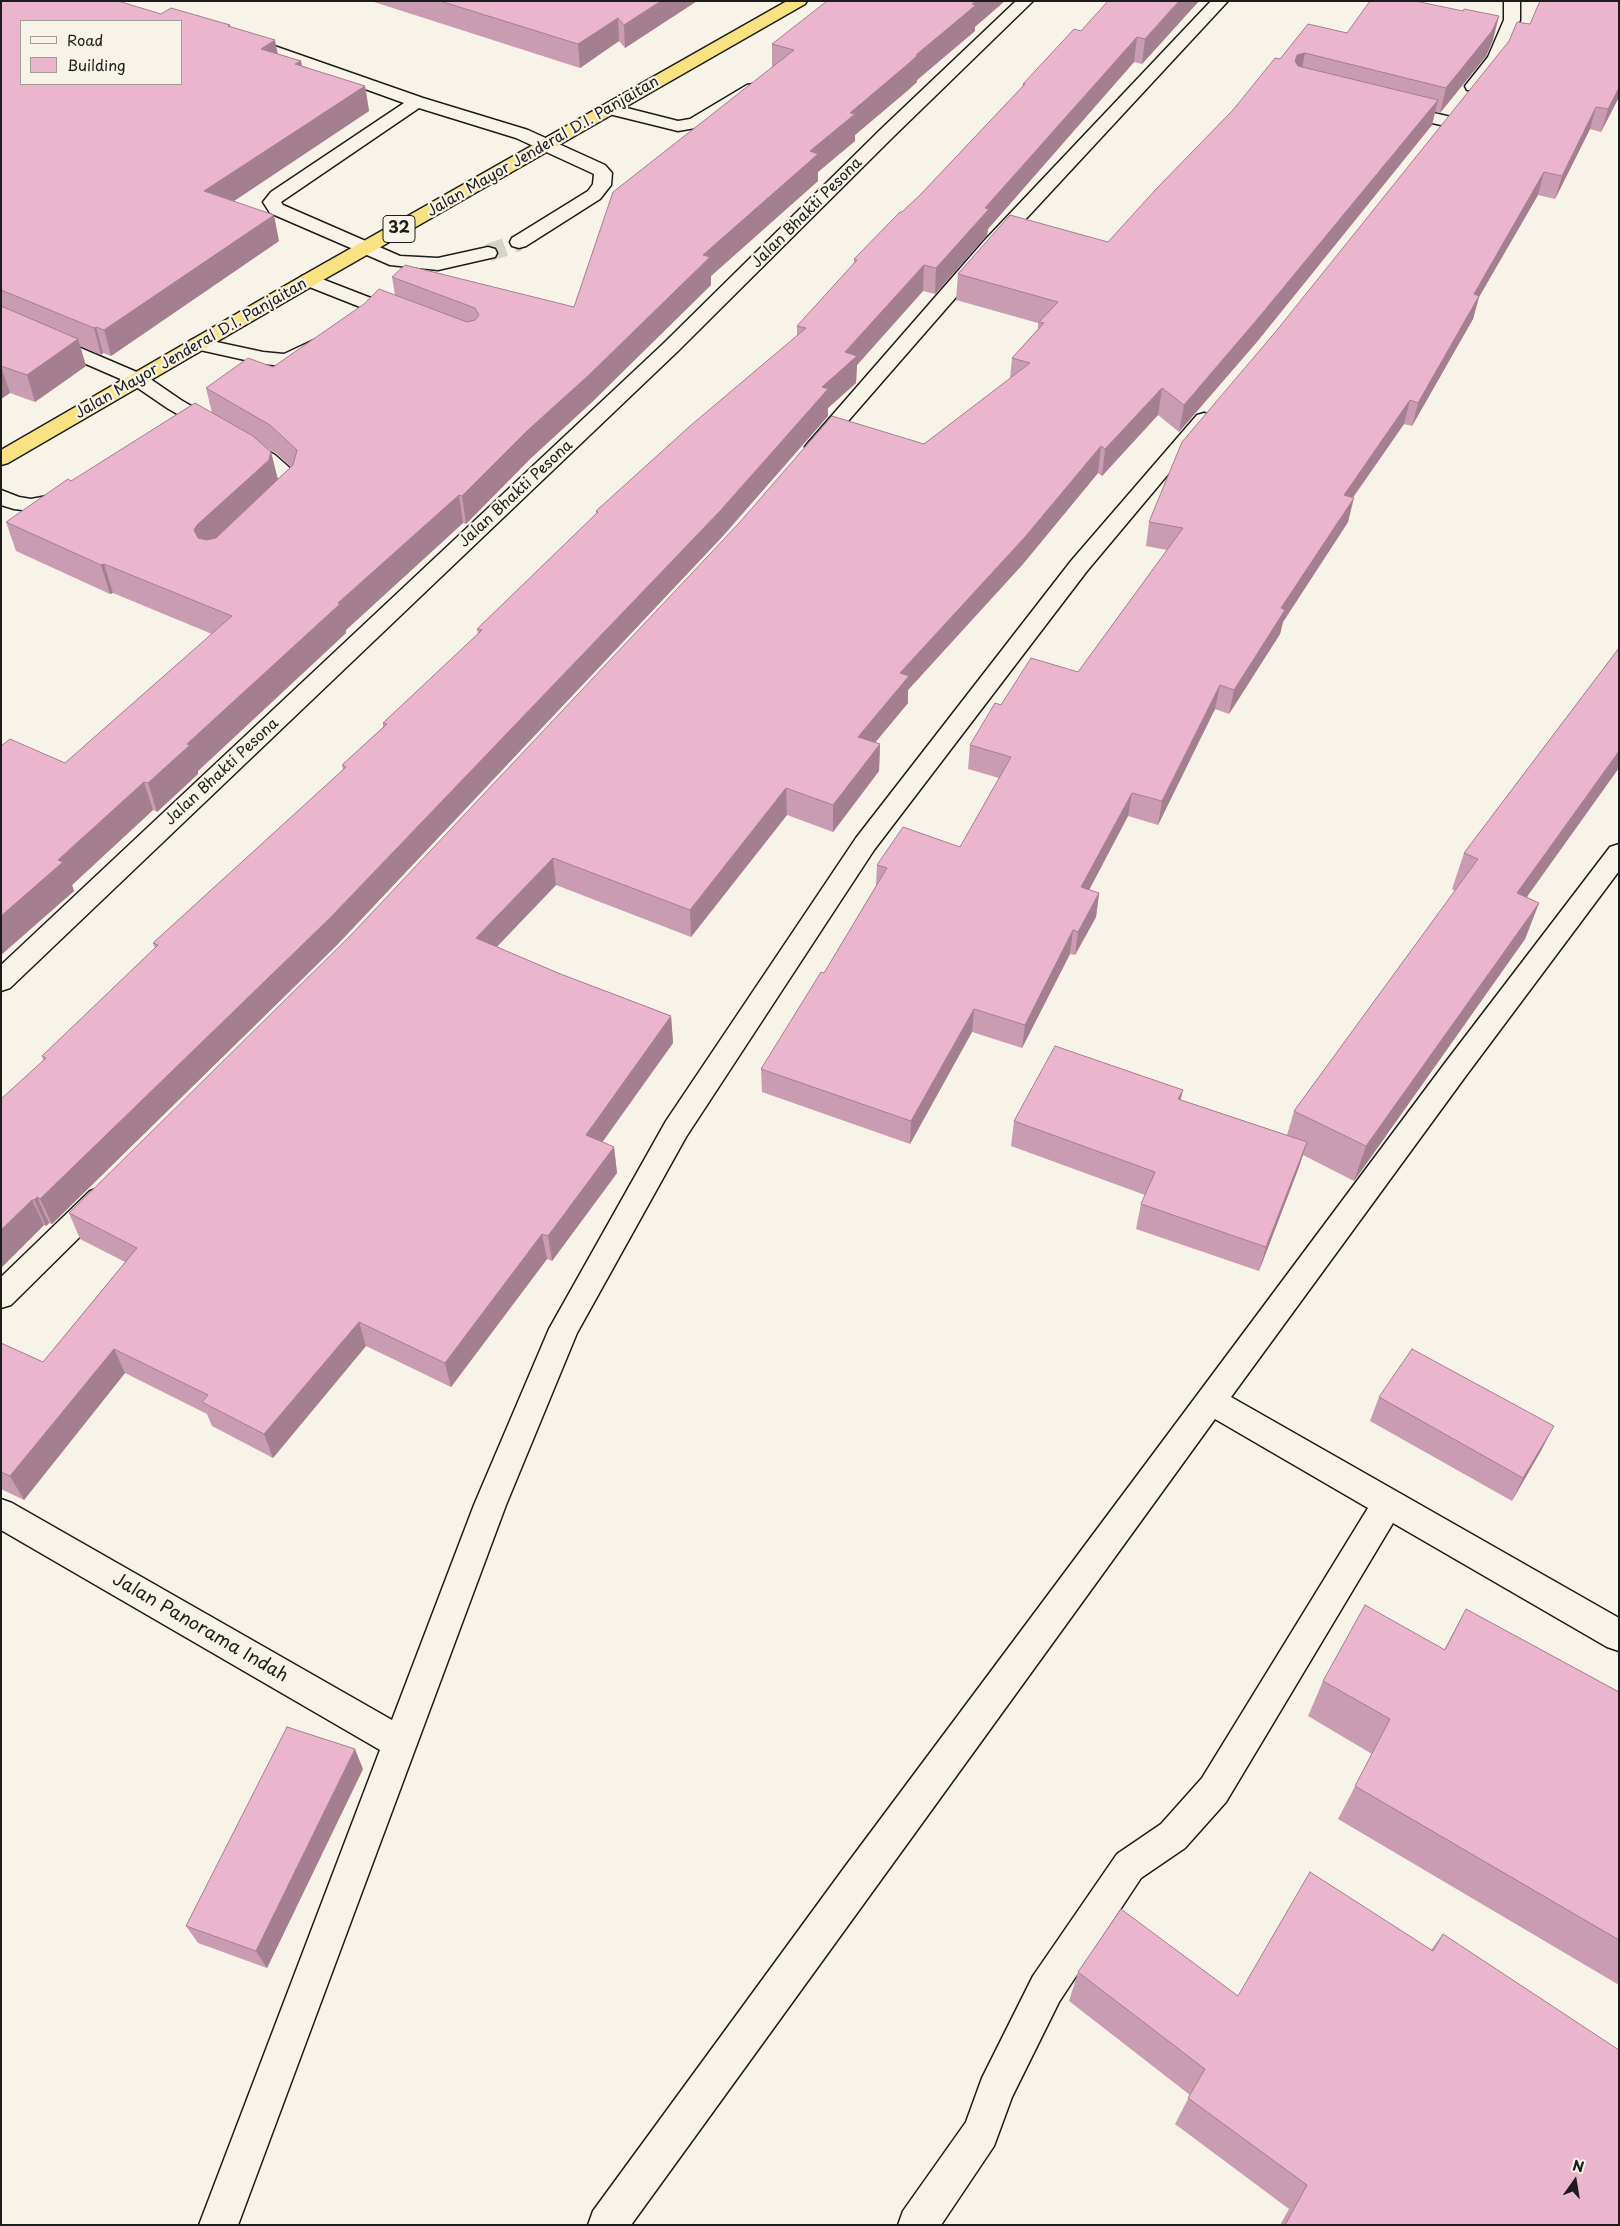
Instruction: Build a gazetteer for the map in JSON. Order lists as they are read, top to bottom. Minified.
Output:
{"streets":{"highway":["Jalan Mayor Jenderal D.I. Panjaitan","32"],"street":["Jalan Bhakti Pesona","Jalan Panorama Indah"]},"legend":["Road","Building"],"north":"top"}
